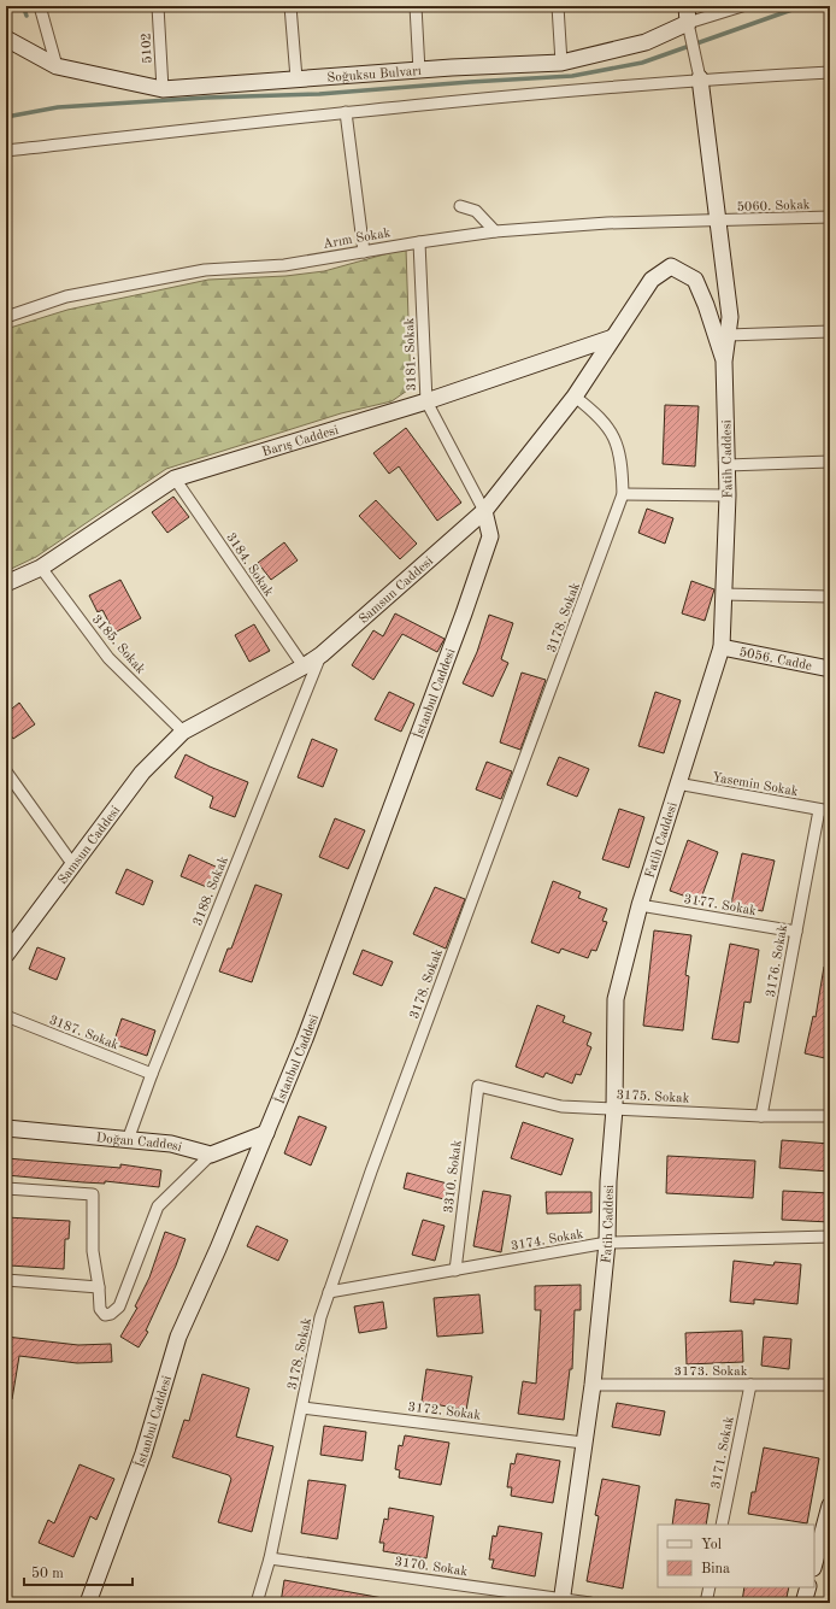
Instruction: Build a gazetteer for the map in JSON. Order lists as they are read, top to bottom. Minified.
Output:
{"streets":{"street":["5102","Soğuksu Bulvarı","5060. Sokak","Arım Sokak","3181. Sokak","Barış Caddesi","Fatih Caddesi","3184. Sokak","Samsun Caddesi","3178. Sokak","3185. Sokak","5056. Cadde","İstanbul Caddesi","Yasemin Sokak","3188. Sokak","3177. Sokak","3176. Sokak","3187. Sokak","3175. Sokak","Doğan Caddesi","3310. Sokak","3174. Sokak","3173. Sokak","3172. Sokak","3171. Sokak","3170. Sokak"]},"crossings":[["5102","Soğuksu Bulvarı"],["5060. Sokak","Arım Sokak"],["5060. Sokak","Fatih Caddesi"],["Arım Sokak","3181. Sokak"],["Arım Sokak","Fatih Caddesi"],["3181. Sokak","Barış Caddesi"],["3181. Sokak","Samsun Caddesi"],["3181. Sokak","İstanbul Caddesi"],["Barış Caddesi","3184. Sokak"],["Barış Caddesi","Samsun Caddesi"],["Barış Caddesi","3185. Sokak"],["Fatih Caddesi","Samsun Caddesi"],["Fatih Caddesi","5056. Cadde"],["Fatih Caddesi","Yasemin Sokak"],["Fatih Caddesi","3177. Sokak"],["Fatih Caddesi","3175. Sokak"],["Fatih Caddesi","3174. Sokak"],["Fatih Caddesi","3173. Sokak"],["Fatih Caddesi","3172. Sokak"],["Fatih Caddesi","3170. Sokak"],["3184. Sokak","Samsun Caddesi"],["Samsun Caddesi","3178. Sokak"],["Samsun Caddesi","3185. Sokak"],["Samsun Caddesi","İstanbul Caddesi"],["Samsun Caddesi","3188. Sokak"],["3178. Sokak","3174. Sokak"],["3178. Sokak","3172. Sokak"],["3178. Sokak","3170. Sokak"],["Yasemin Sokak","3176. Sokak"],["3188. Sokak","3187. Sokak"],["3188. Sokak","Doğan Caddesi"],["3177. Sokak","3176. Sokak"],["3176. Sokak","3175. Sokak"],["3175. Sokak","3310. Sokak"],["3310. Sokak","3174. Sokak"],["3173. Sokak","3171. Sokak"]],"legend":["Yol","Bina"],"scale_bar":"50 m"}
